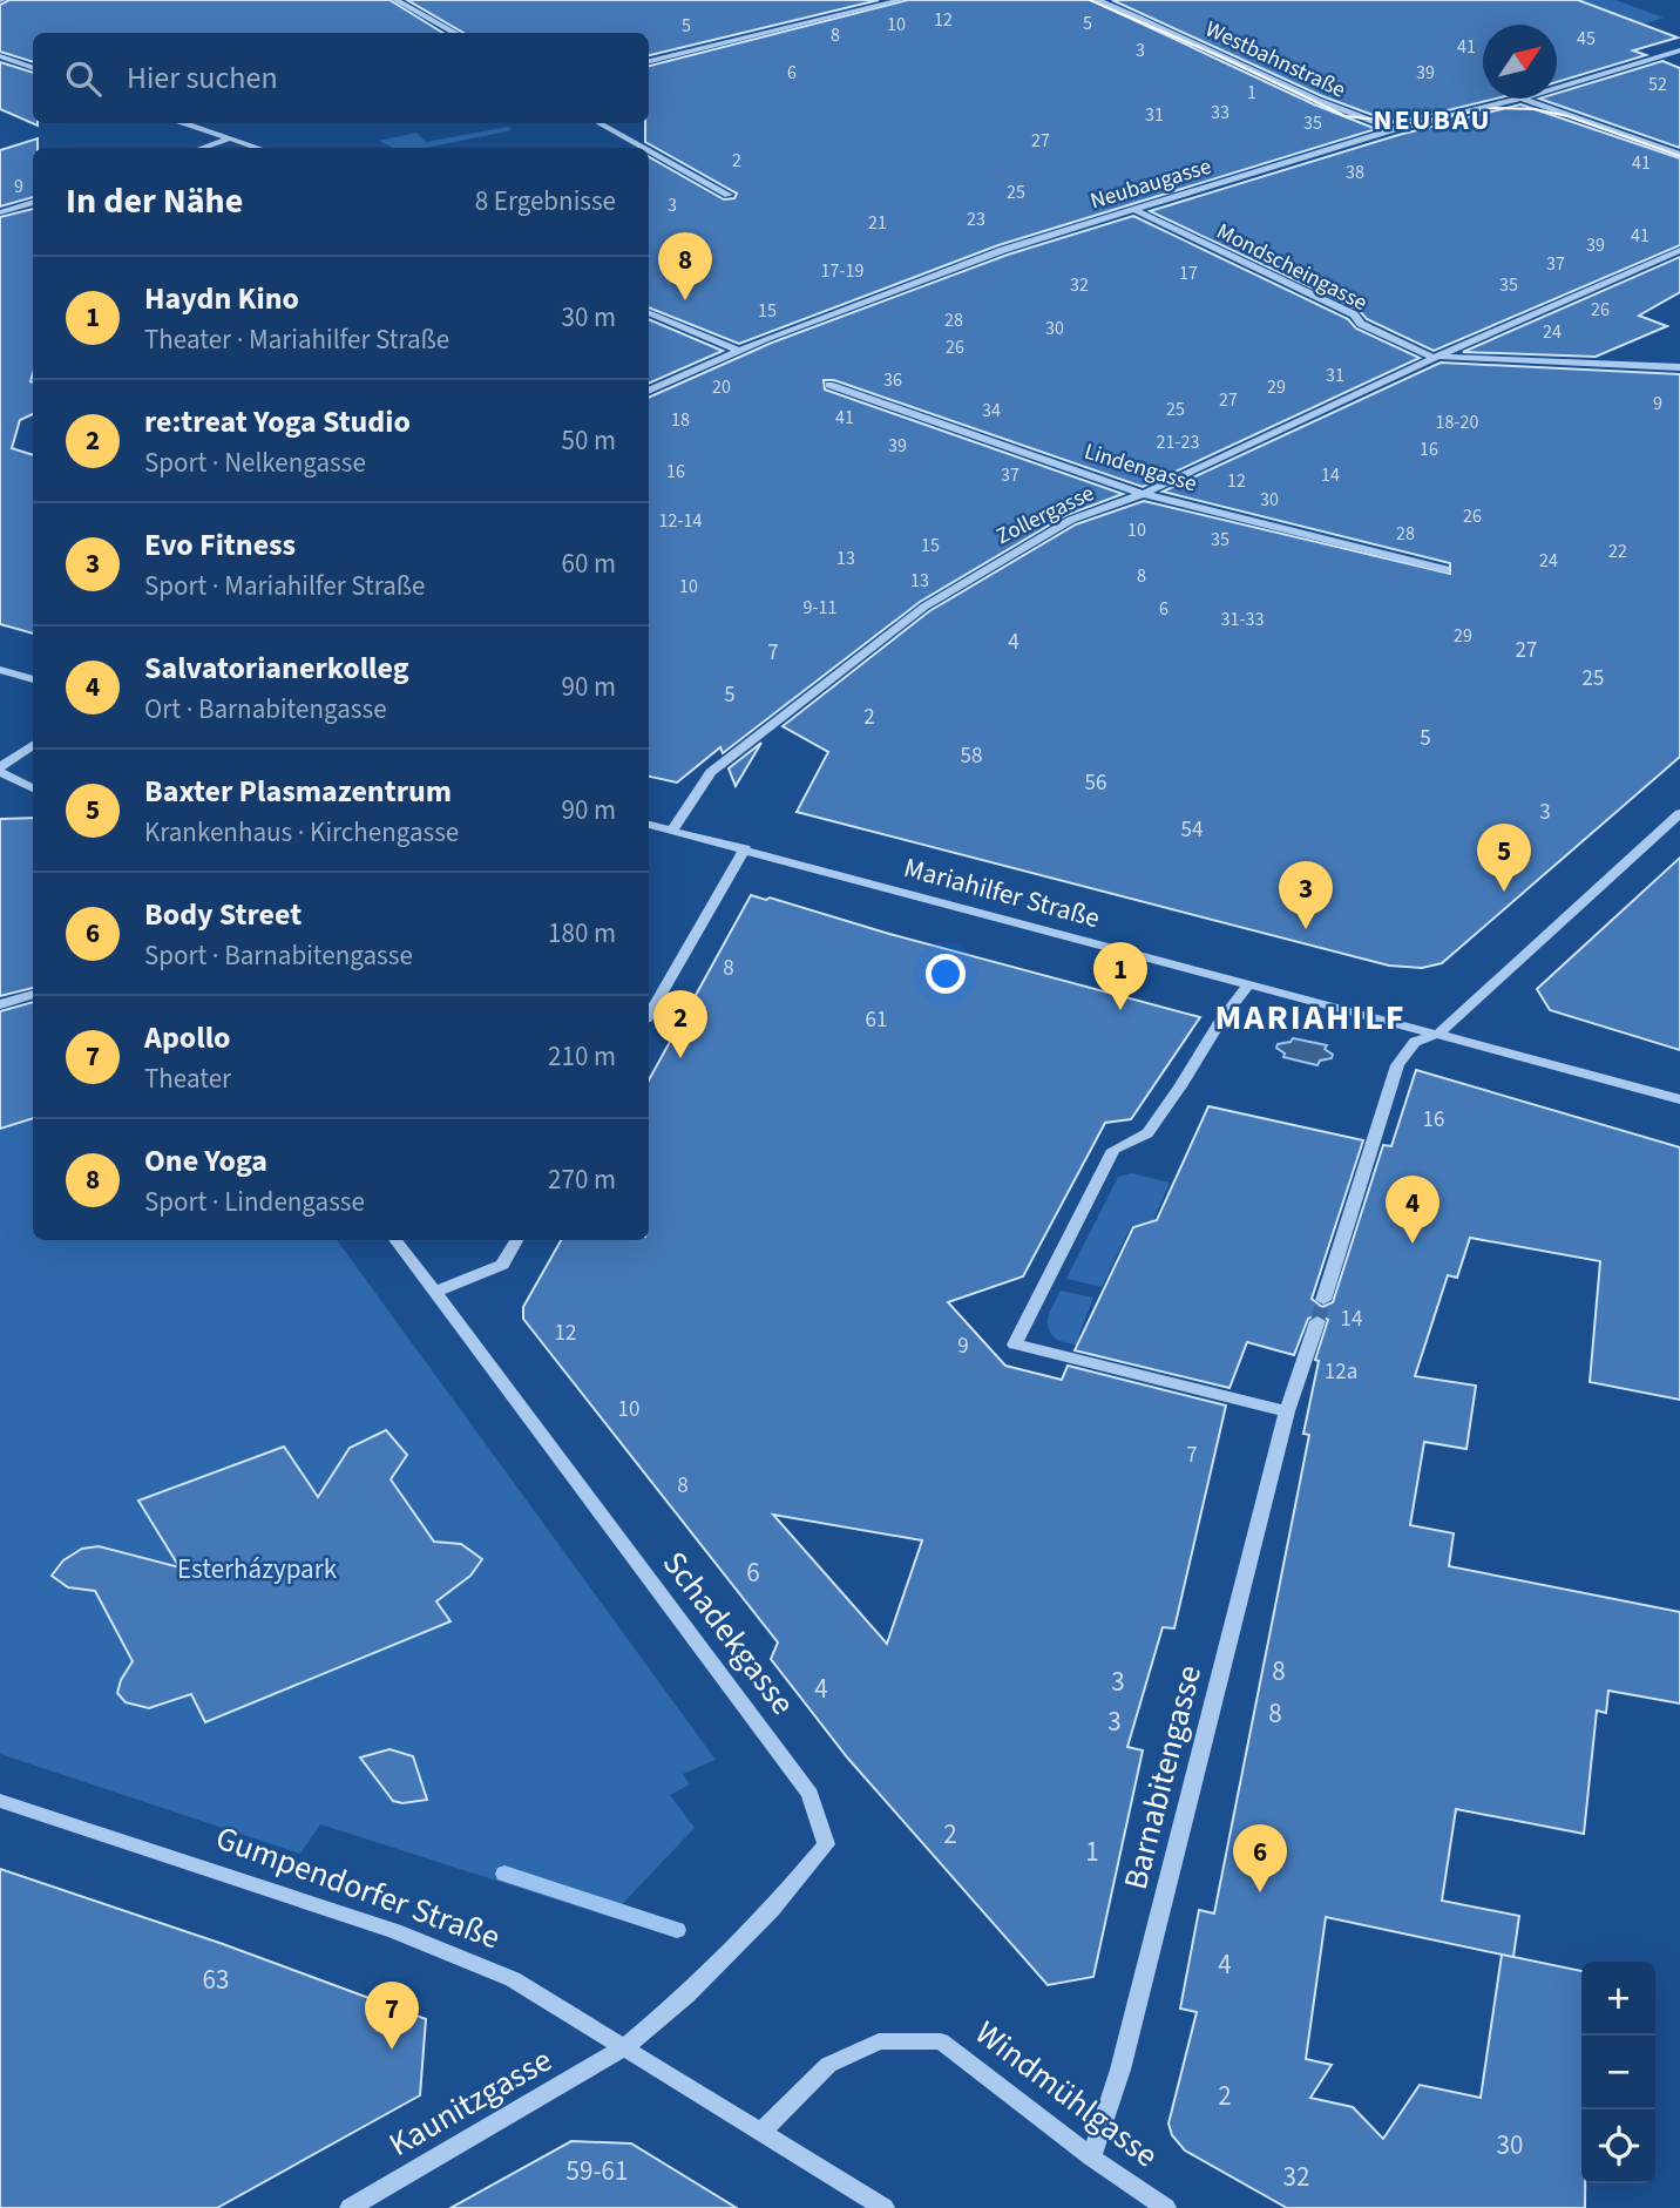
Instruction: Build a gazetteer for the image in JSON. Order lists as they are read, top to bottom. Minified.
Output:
{"streets":{"street":["Westbahnstraße","Neubaugasse","Mondscheingasse","Lindengasse","Zollergasse","Mariahilfer Straße","Schadekgasse","Barnabitengasse","Gumpendorfer Straße","Windmühlgasse","Kaunitzgasse"]},"crossings":[["Westbahnstraße","Neubaugasse"],["Neubaugasse","Mondscheingasse"],["Mondscheingasse","Zollergasse"],["Lindengasse","Zollergasse"],["Zollergasse","Mariahilfer Straße"],["Schadekgasse","Gumpendorfer Straße"],["Schadekgasse","Kaunitzgasse"],["Barnabitengasse","Windmühlgasse"],["Gumpendorfer Straße","Windmühlgasse"],["Gumpendorfer Straße","Kaunitzgasse"]],"districts":["NEUBAU","MARIAHILF"],"parks":["Esterházypark"],"house_numbers":["12","5","10","5","8","45","41","3","6","39","52","1","33","31","35","27","2","41","38","9","25","3","23","21","41","39","37","17-19","17","32","35","26","15","28","30","24","26","31","36","20","29","27","9","25","34","41","18","18-20","21-23","39","16","16","37","14","12","30","26","12-14","10","28","35","15","22","13","24","8","13","10","9-11","6","31-33","29","4","27","7","25","5","2","5","58","56","3","54","8","61","16","14","12","9","12a","10","7","8","6","8","3","4","8","3","2","1","4","63","2","30","59-61","32"],"north":"top right","page":{"search":"Hier suchen","heading":["In der Nähe","8 Ergebnisse"],"pins":["8","5","3","1","2","4","6","7"],"list":[{"mark":"1","name":"Haydn Kino","note":"Theater · Mariahilfer Straße","value":"30 m"},{"mark":"2","name":"re:treat Yoga Studio","note":"Sport · Nelkengasse","value":"50 m"},{"mark":"3","name":"Evo Fitness","note":"Sport · Mariahilfer Straße","value":"60 m"},{"mark":"4","name":"Salvatorianerkolleg","note":"Ort · Barnabitengasse","value":"90 m"},{"mark":"5","name":"Baxter Plasmazentrum","note":"Krankenhaus · Kirchengasse","value":"90 m"},{"mark":"6","name":"Body Street","note":"Sport · Barnabitengasse","value":"180 m"},{"mark":"7","name":"Apollo","note":"Theater","value":"210 m"},{"mark":"8","name":"One Yoga","note":"Sport · Lindengasse","value":"270 m"}],"map_buttons":["+","−"]}}
